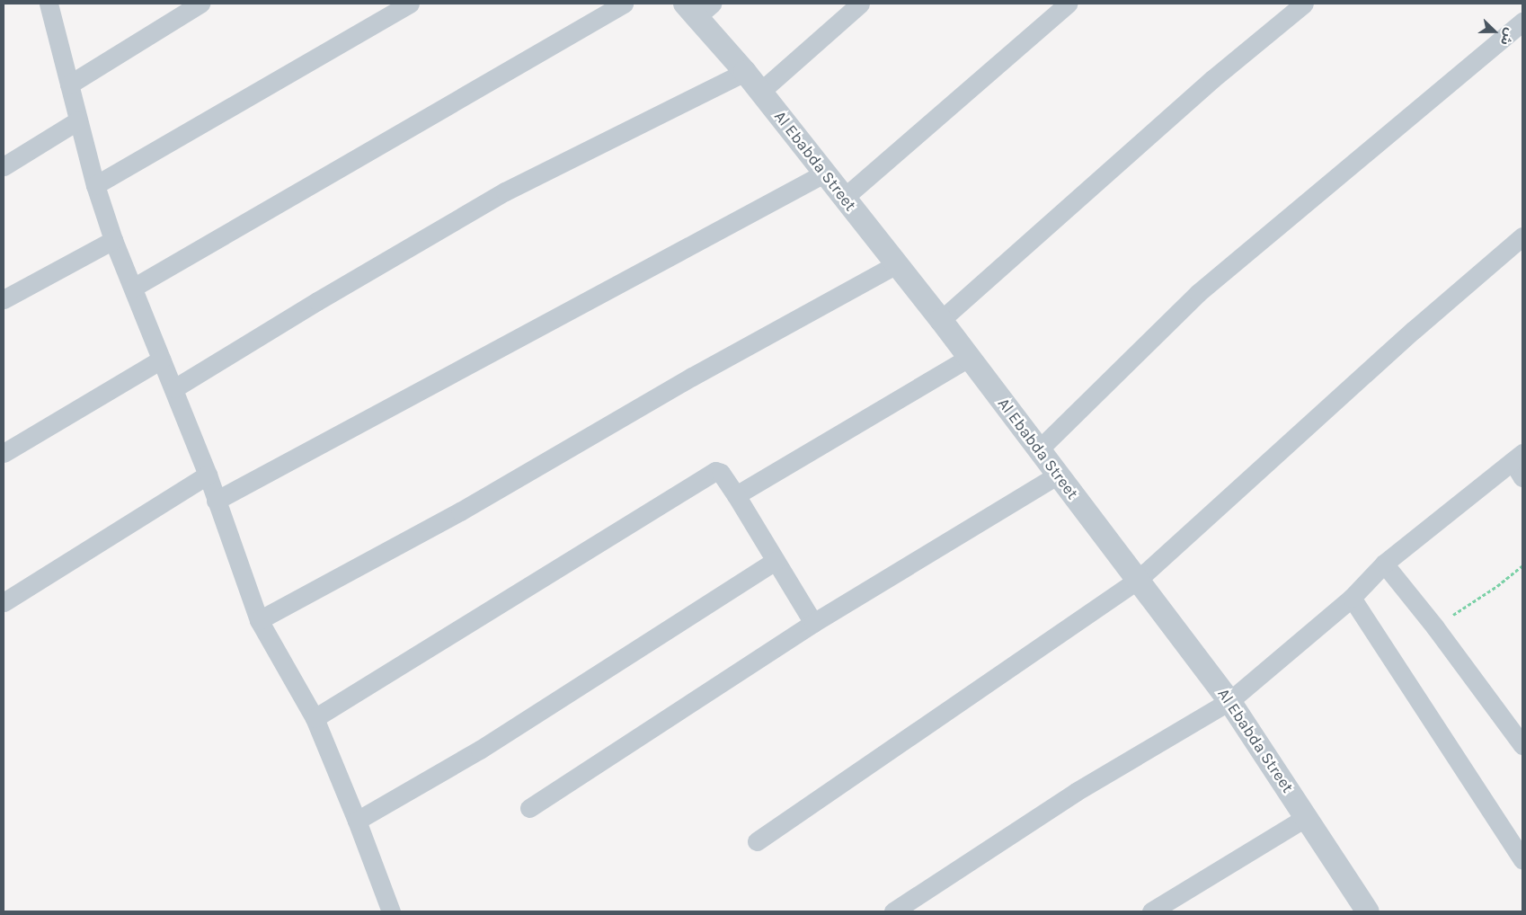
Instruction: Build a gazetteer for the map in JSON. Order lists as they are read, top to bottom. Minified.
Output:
{"streets":{"street":["Al Ebabda Street"]},"north":"right"}
